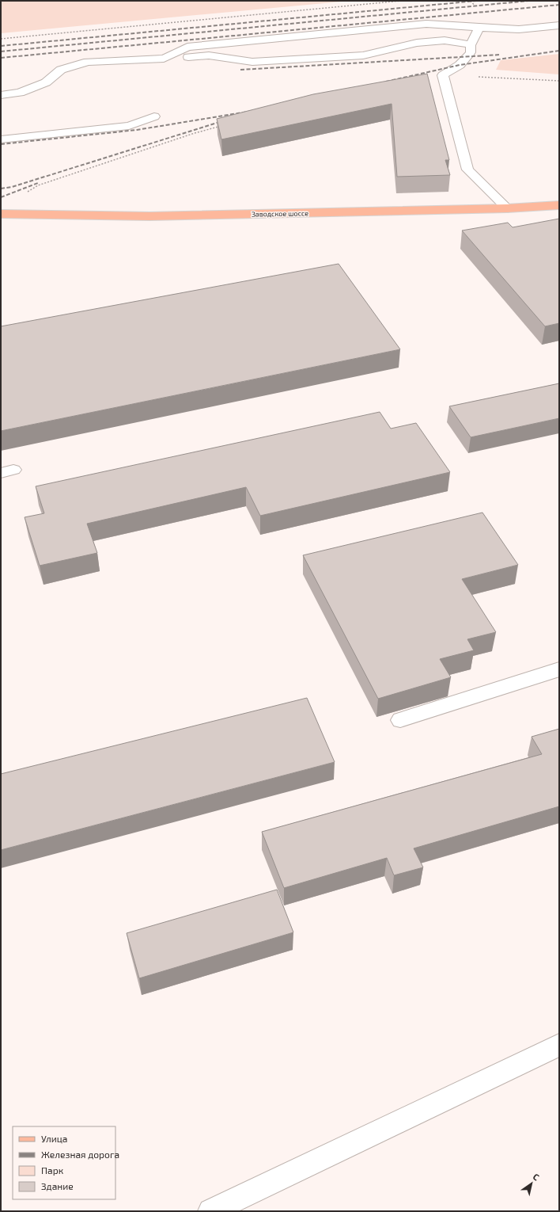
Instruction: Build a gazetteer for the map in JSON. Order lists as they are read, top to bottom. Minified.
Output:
{"streets":{"main road":["Заводское шоссе"]},"legend":["Улица","Железная дорога","Парк","Здание"],"north":"top right"}
